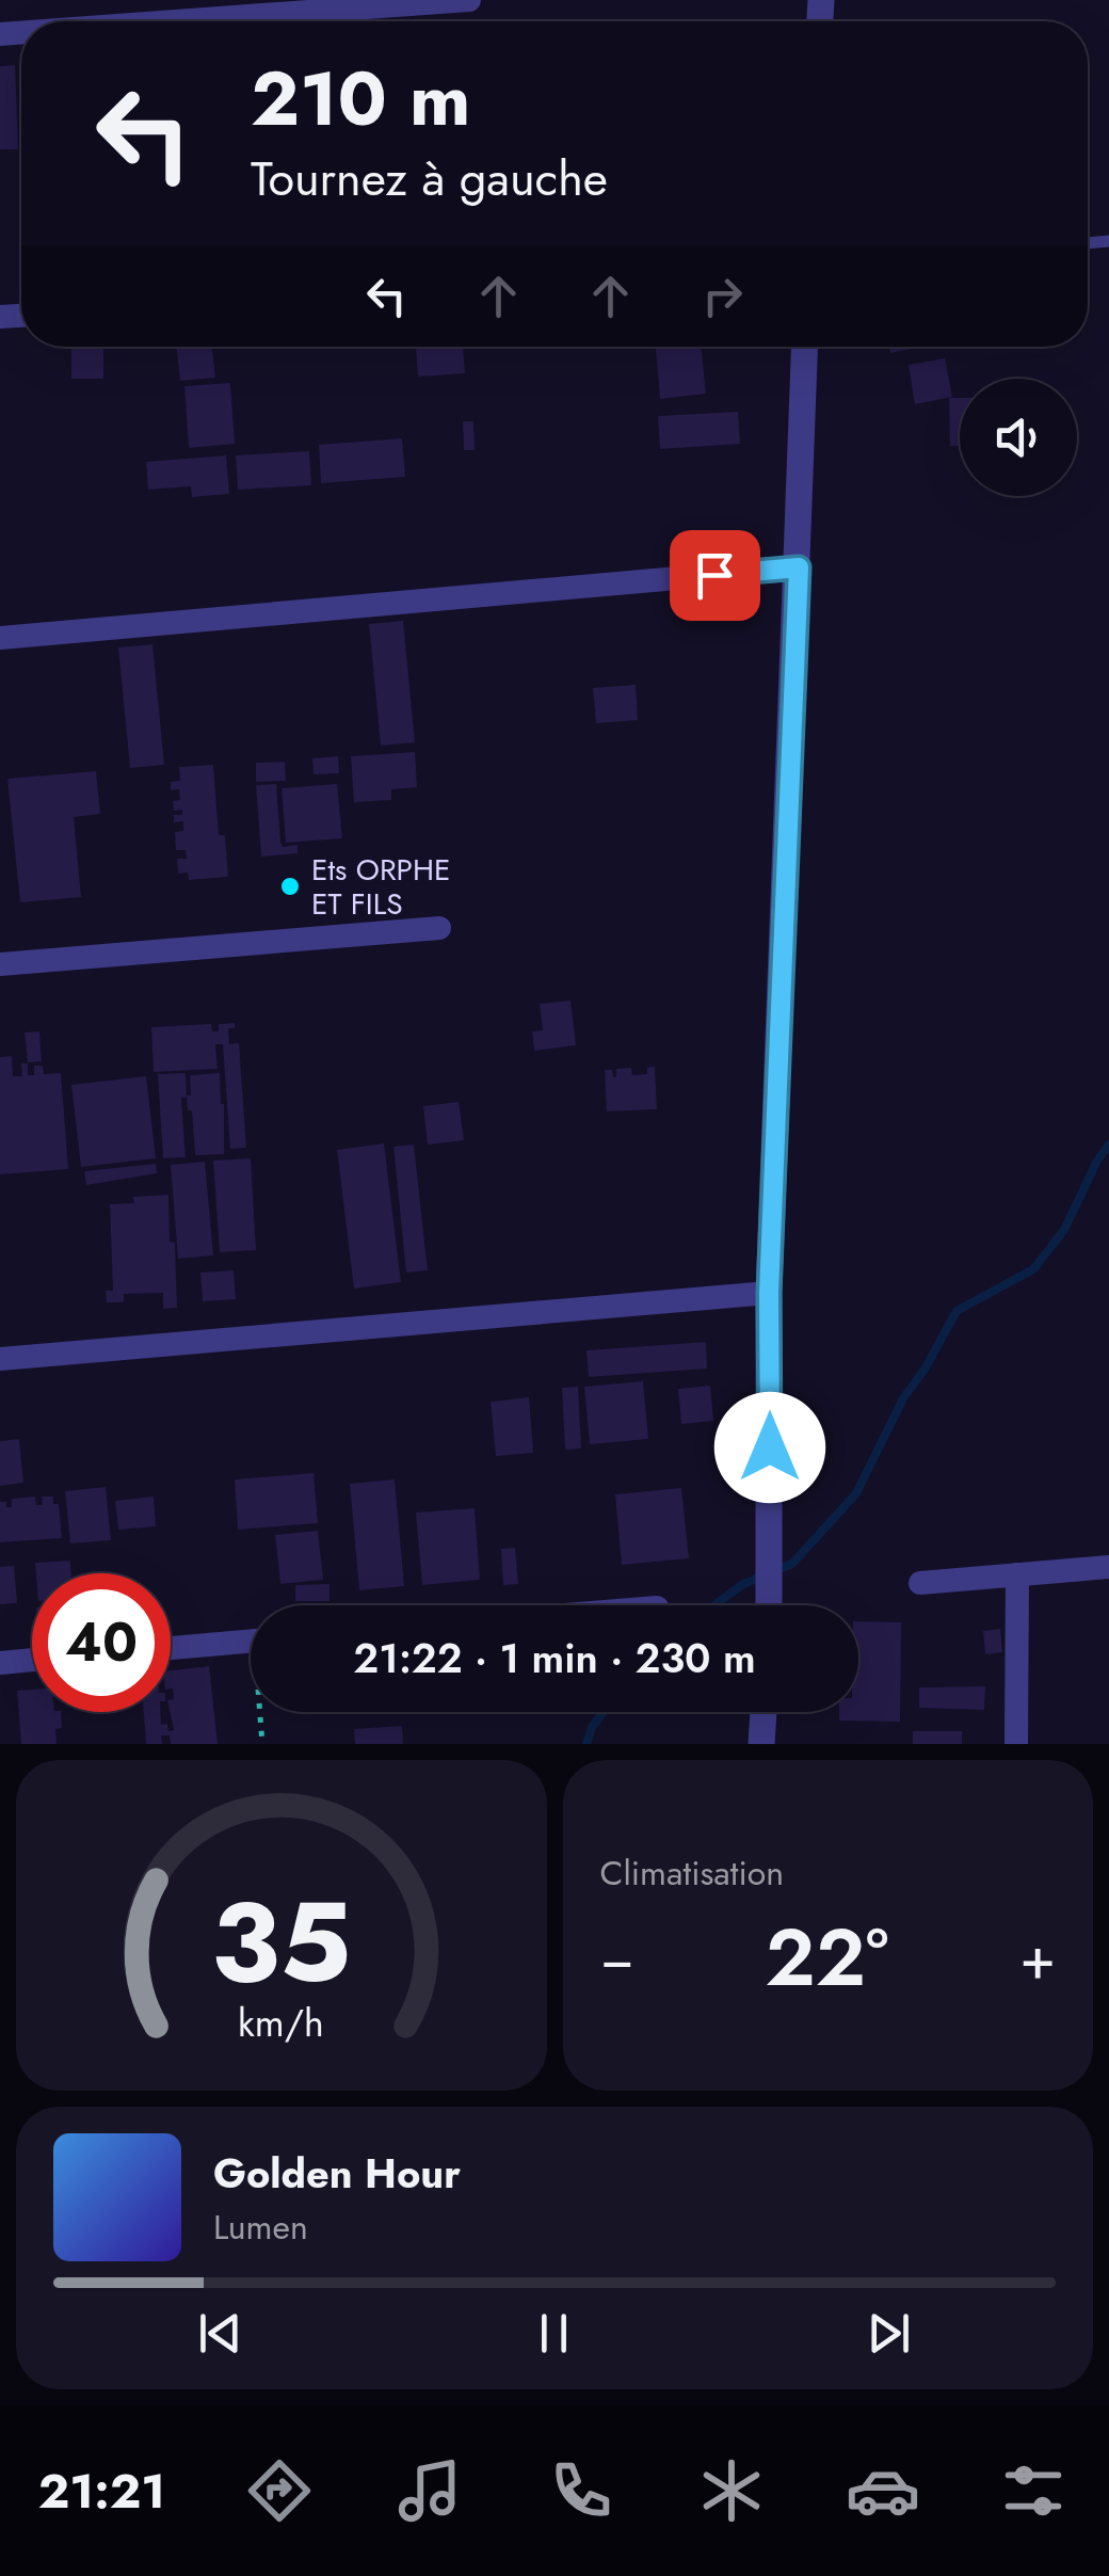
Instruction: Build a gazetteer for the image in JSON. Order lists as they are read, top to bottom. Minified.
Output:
{"places":["Ets ORPHE ET FILS"],"page":{"turn":["210 m","Tournez à gauche"],"limit":"40","trip":"21:22 · 1 min · 230 m","tile":"Climatisation","heat":["−","22°","+"],"song":["Golden Hour","Lumen"],"tabs":"21:21","gauge":["35","km/h"]}}
